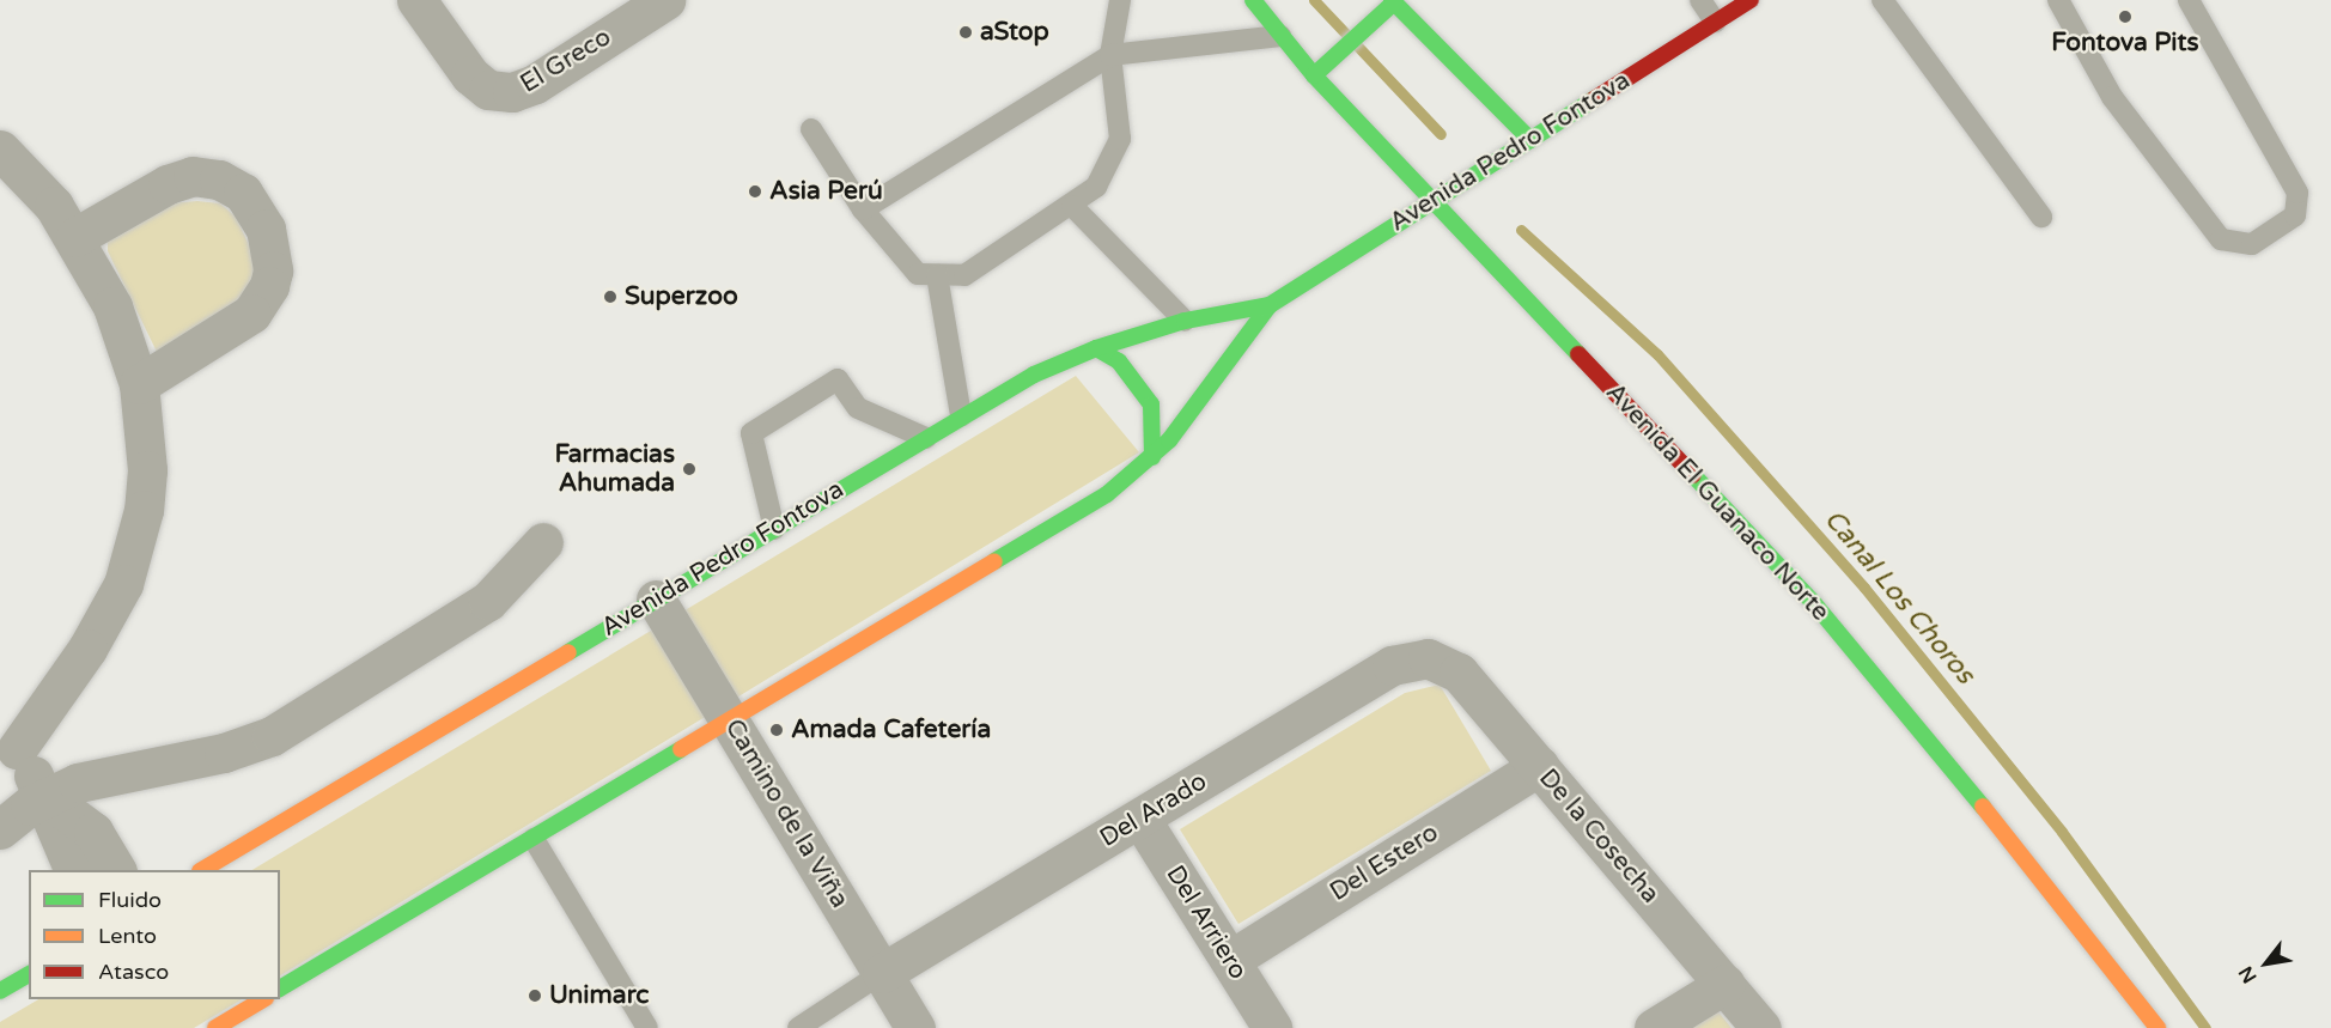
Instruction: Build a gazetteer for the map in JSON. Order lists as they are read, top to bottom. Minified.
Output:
{"streets":{"street":["El Greco","Avenida Pedro Fontova","Avenida El Guanaco Norte","Del Arado","Camino de la Viña","De la Cosecha","Del Estero","Del Arriero"]},"crossings":[["Avenida Pedro Fontova","Avenida El Guanaco Norte"],["Avenida Pedro Fontova","Camino de la Viña"],["Del Arado","Camino de la Viña"],["Del Arado","De la Cosecha"],["Del Arado","Del Arriero"],["De la Cosecha","Del Estero"],["Del Estero","Del Arriero"]],"water":["Canal Los Choros"],"places":["Fontova Pits","aStop","Asia Perú","Superzoo","Farmacias Ahumada","Amada Cafetería","Unimarc"],"legend":["Fluido","Lento","Atasco"],"north":"bottom left"}
